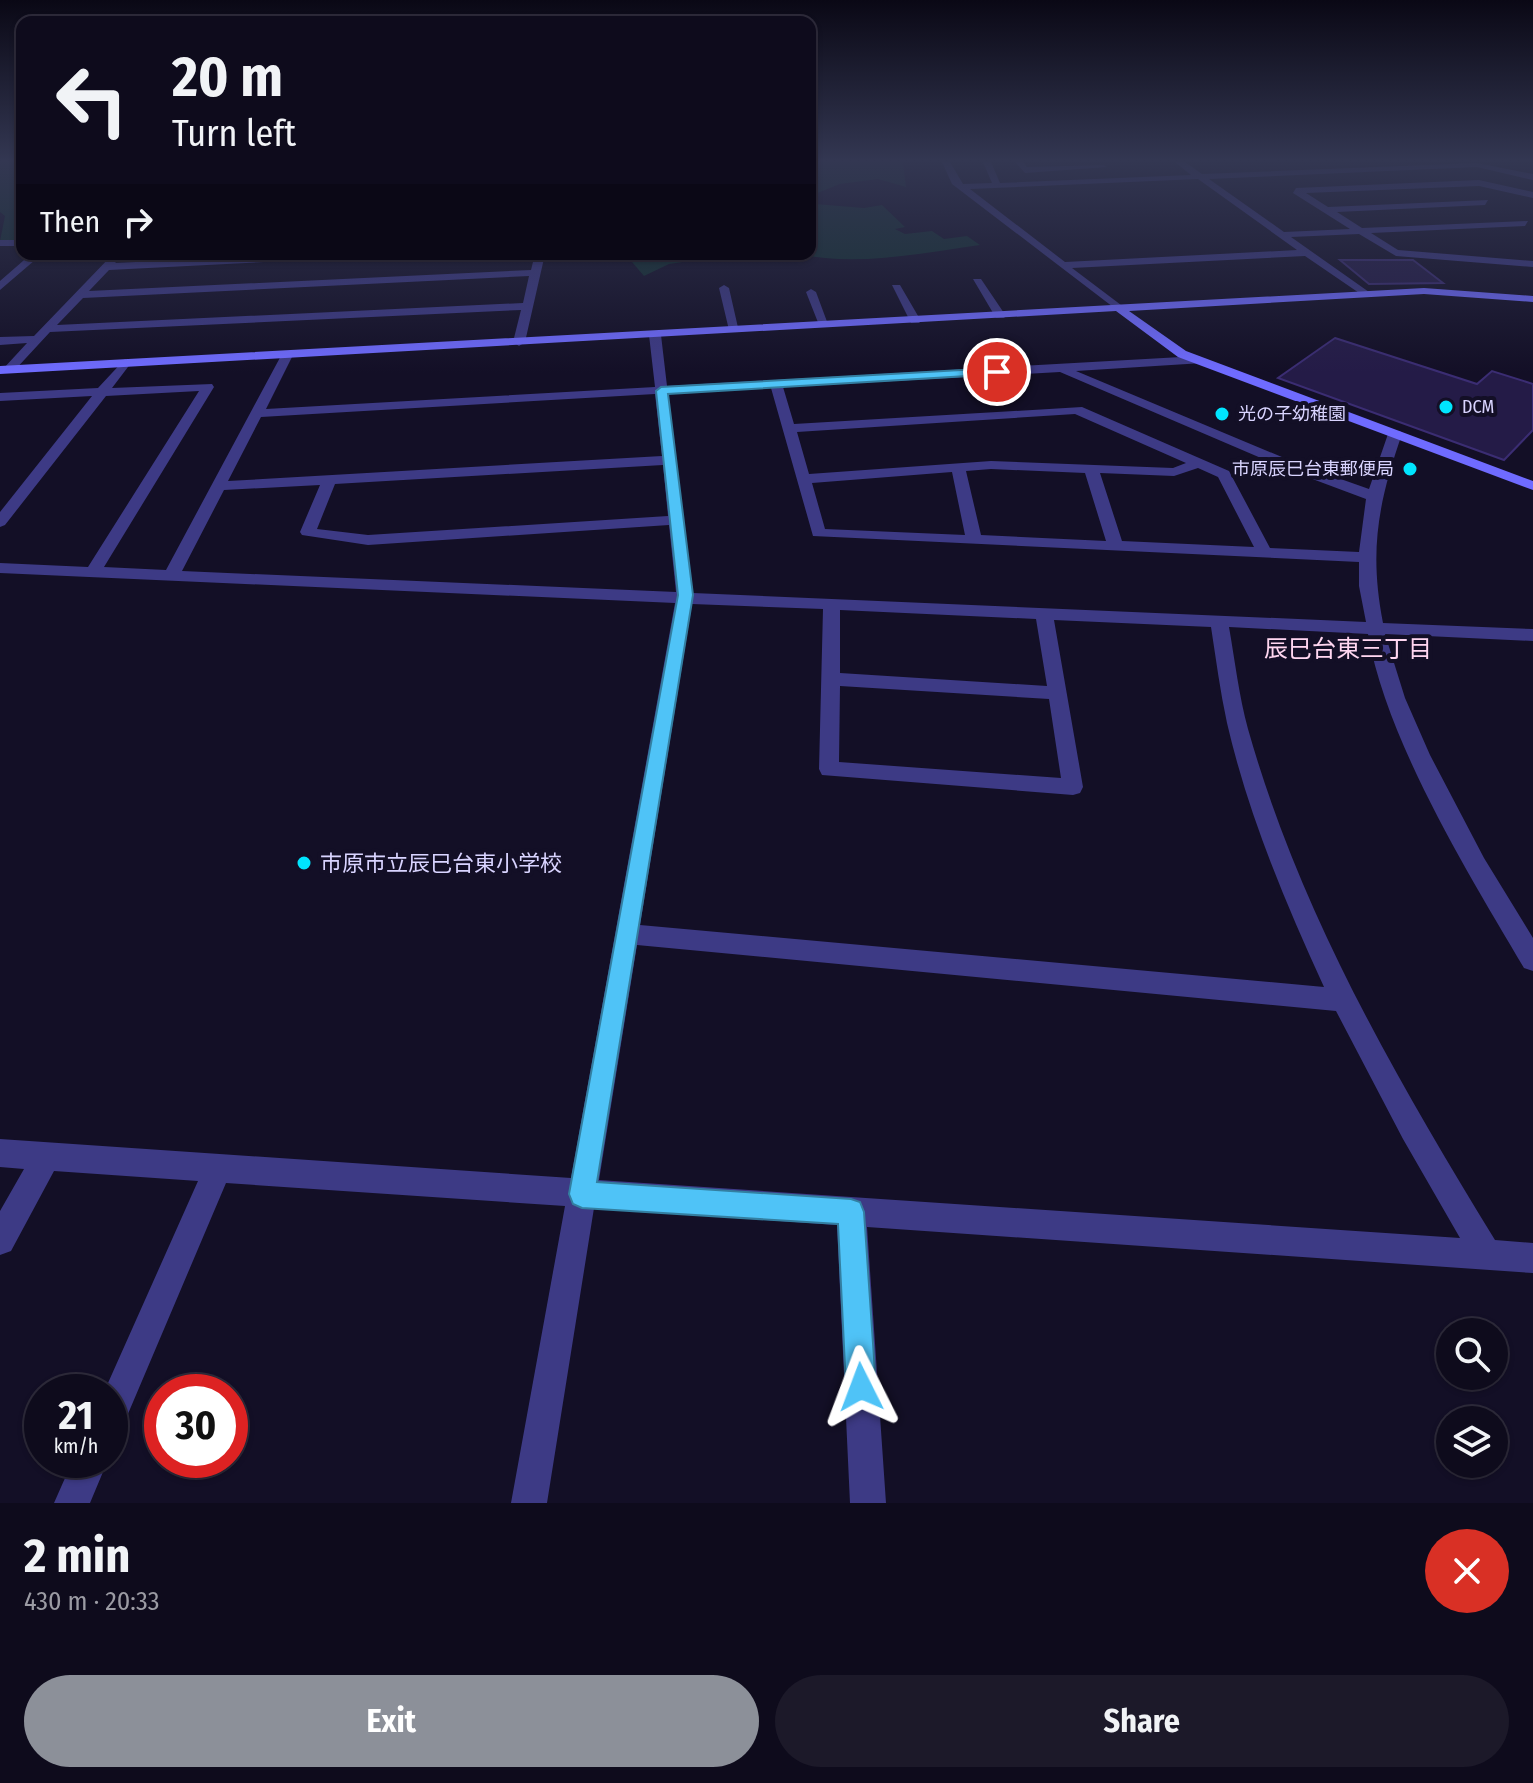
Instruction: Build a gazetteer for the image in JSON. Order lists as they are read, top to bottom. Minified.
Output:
{"districts":["辰巳台東三丁目"],"places":["DCM","光の子幼稚園","市原辰巳台東郵便局","市原市立辰巳台東小学校"],"page":{"turn":["20 m","Turn left"],"then":"Then","speed":"21 km/h","limit":"30","heading":["2 min","430 m · 20:33"],"buttons":["Exit","Share"]}}
